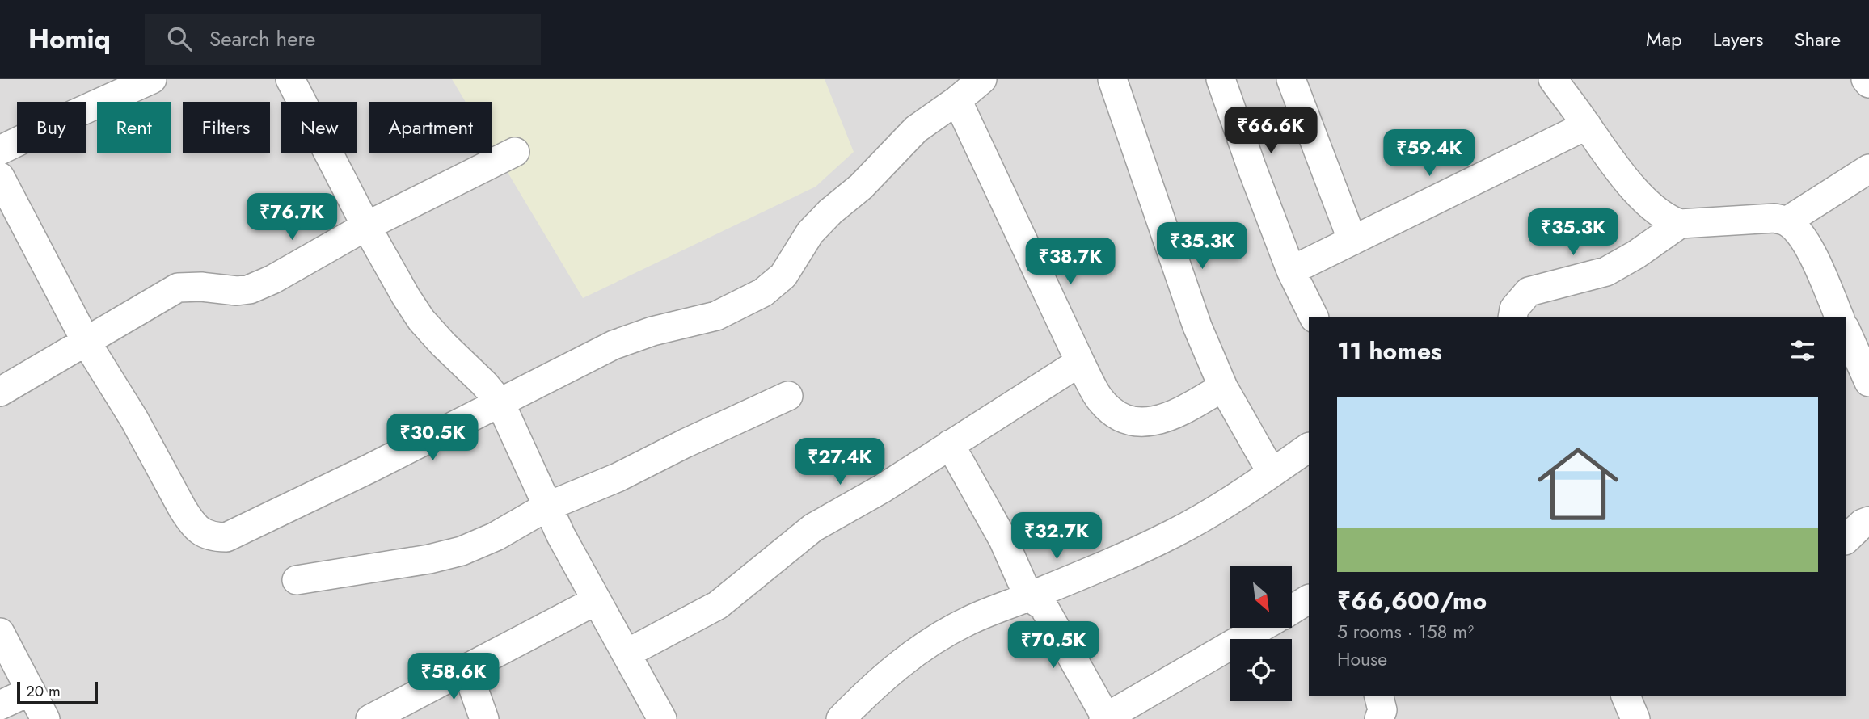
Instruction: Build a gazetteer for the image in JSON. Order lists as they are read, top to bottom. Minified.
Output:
{"scale_bar":"20 m","north":"bottom right","page":{"header":"Homiq","search":"Search here","nav":["Map","Layers","Share"],"chip":["Buy","Rent","Filters","New","Apartment"],"price":["₹66.6K","₹59.4K","₹76.7K","₹35.3K","₹35.3K","₹38.7K","₹30.5K","₹27.4K","₹32.7K","₹70.5K","₹58.6K"],"heading":"11 homes","list":[{"name":"₹66,600/mo","note":"5 rooms · 158 m² · House"}],"scale":"20 m"}}
